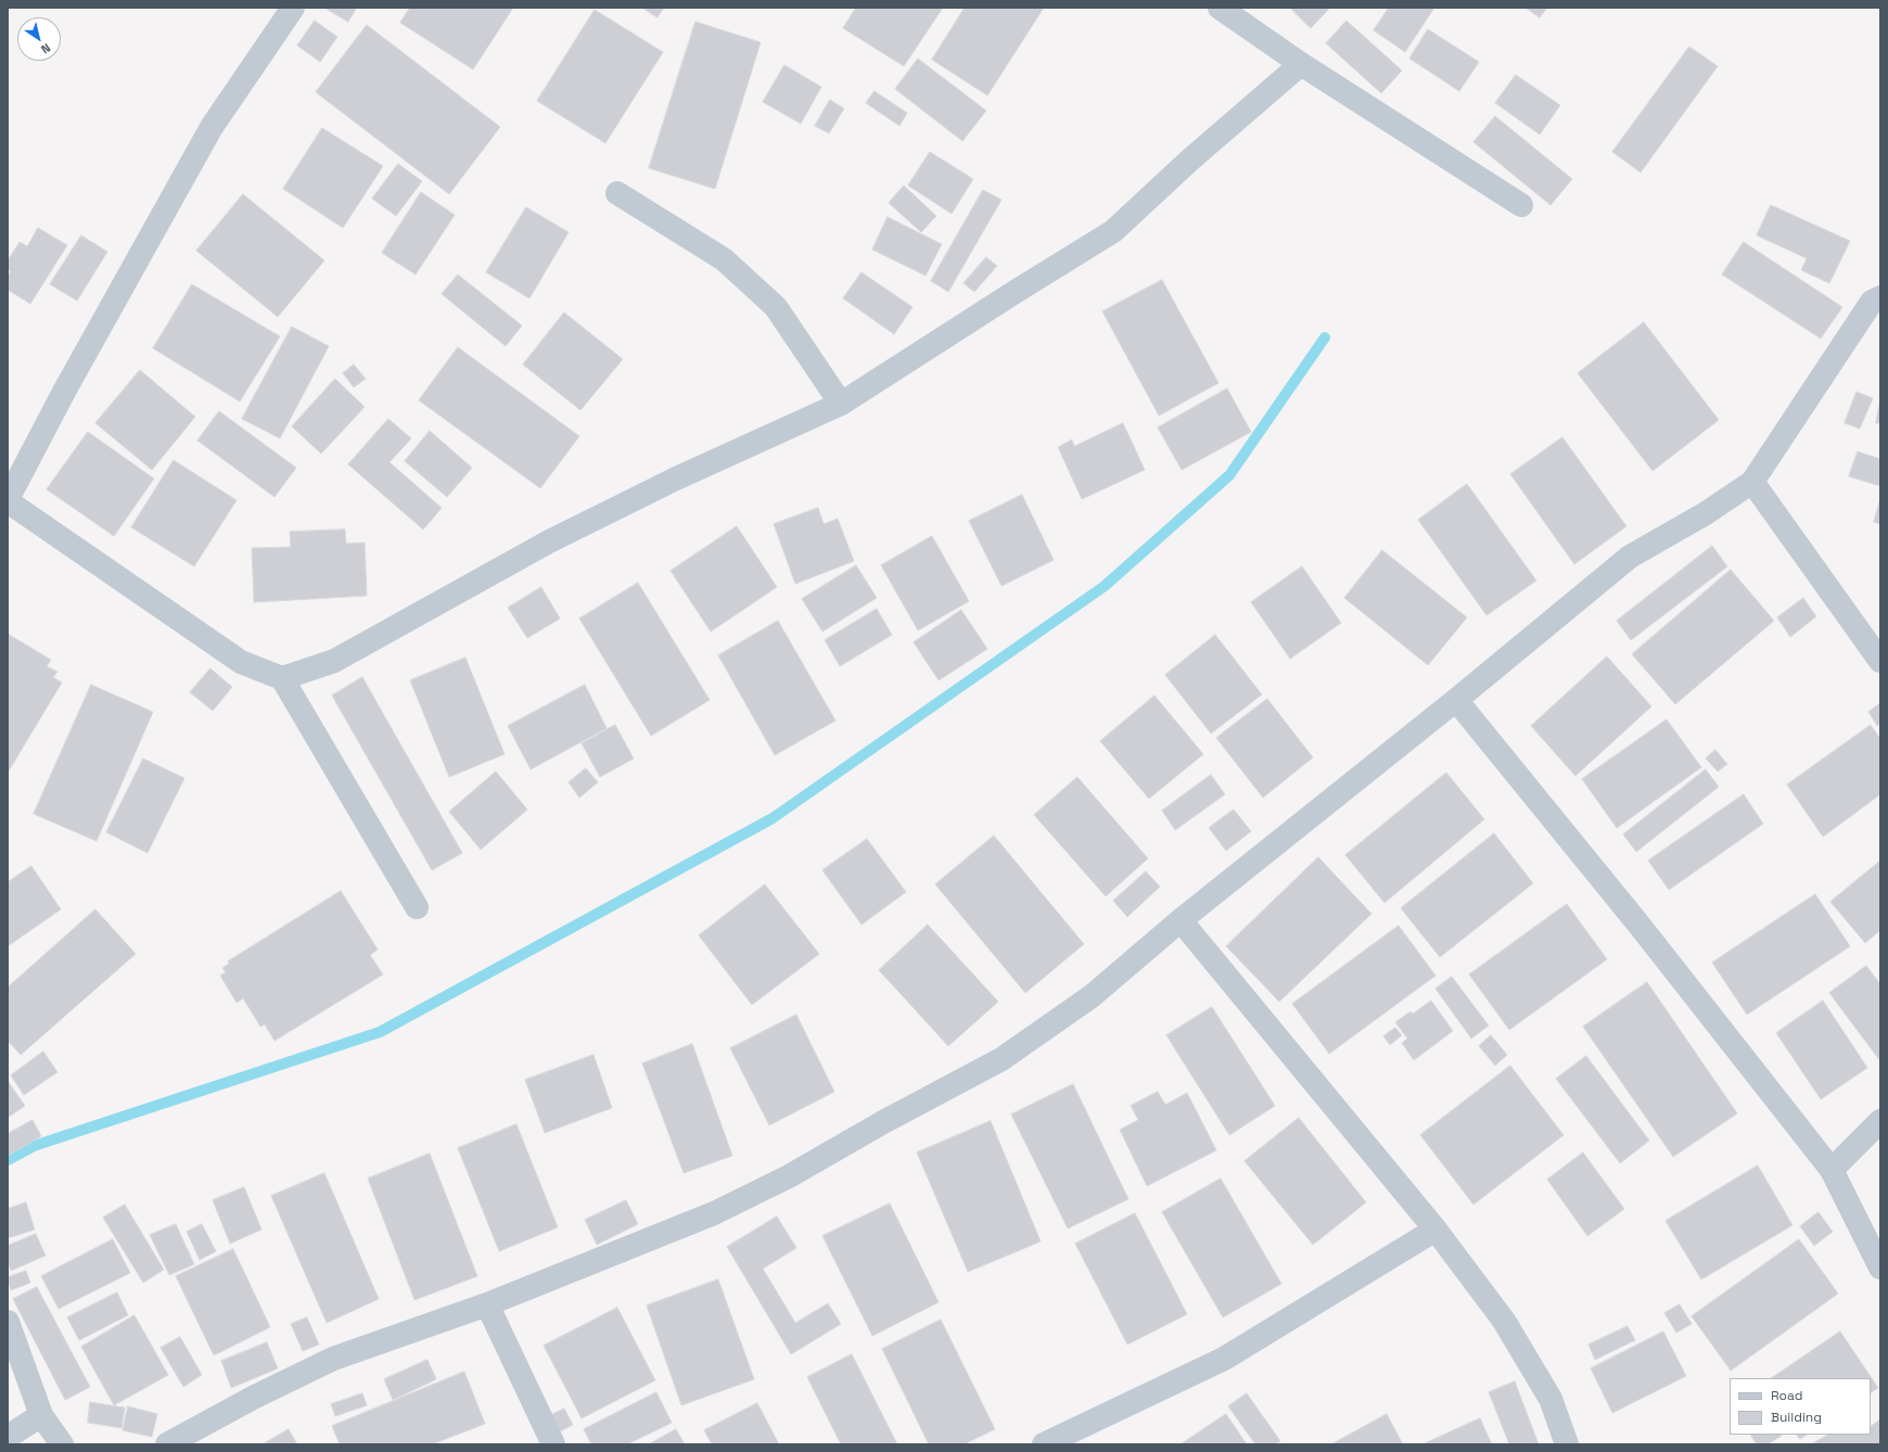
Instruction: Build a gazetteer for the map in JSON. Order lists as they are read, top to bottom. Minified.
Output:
{"legend":["Road","Building"],"north":"bottom right"}
